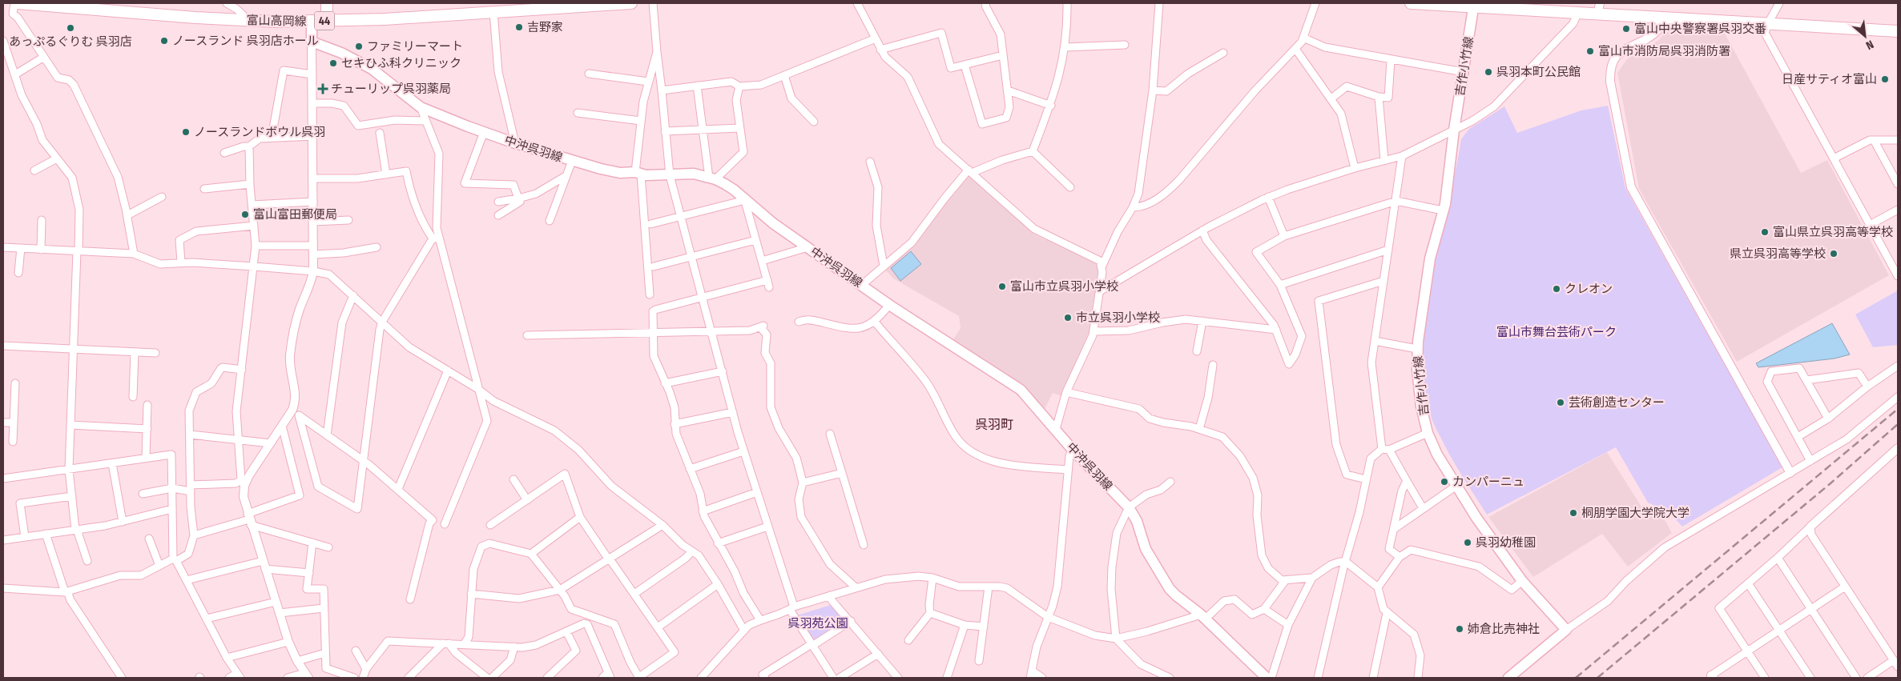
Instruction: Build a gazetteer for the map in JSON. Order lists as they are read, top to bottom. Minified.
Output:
{"streets":{"main road":["富山高岡線","44","吉作小竹線","中沖呉羽線"]},"districts":["呉羽町"],"parks":["富山市舞台芸術パーク","呉羽苑公園"],"places":{"other":["吉野家","あっぷるぐりむ 呉羽店","富山中央警察署呉羽交番","ノースランド 呉羽店ホール","ファミリーマート","富山市消防局呉羽消防署","セキひふ科クリニック","呉羽本町公民館","日産サティオ富山","ノースランドボウル呉羽","富山富田郵便局","富山県立呉羽高等学校","県立呉羽高等学校","富山市立呉羽小学校","クレオン","市立呉羽小学校","芸術創造センター","カンパーニュ","桐朋学園大学院大学","呉羽幼稚園","姉倉比売神社"],"health":["チューリップ呉羽薬局"]},"north":"bottom right"}
